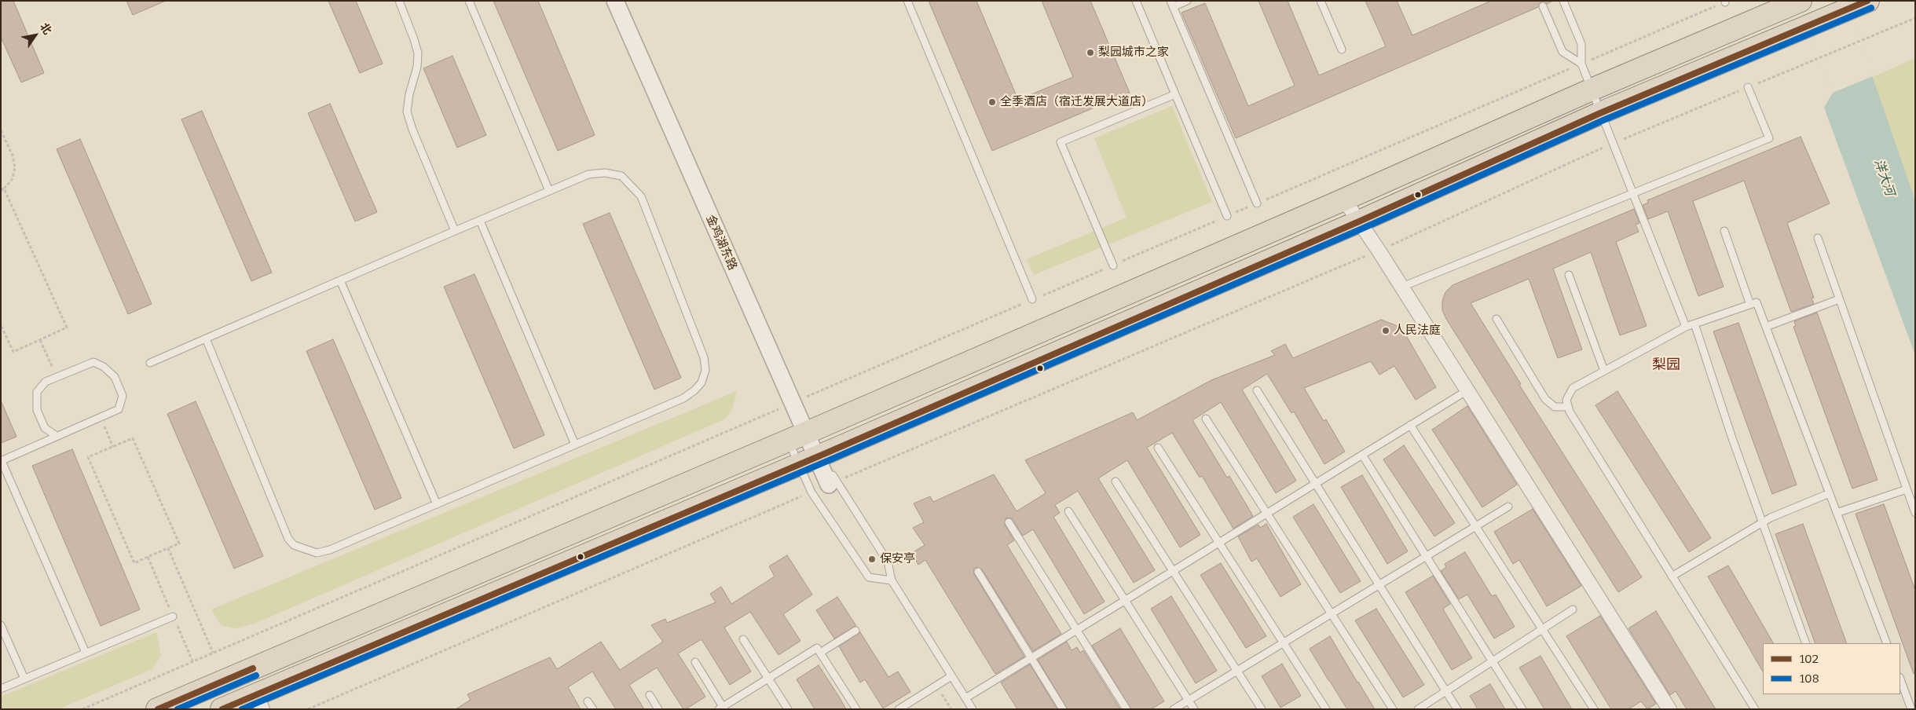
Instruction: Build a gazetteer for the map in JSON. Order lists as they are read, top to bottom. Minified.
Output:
{"streets":{"street":["金鸡湖东路"]},"districts":["梨园"],"water":["洋大河"],"places":["梨园城市之家","全季酒店（宿迁发展大道店）","人民法庭","保安亭"],"lines":["transit line 102","transit line 108"],"legend":["102","108"],"north":"top right"}
